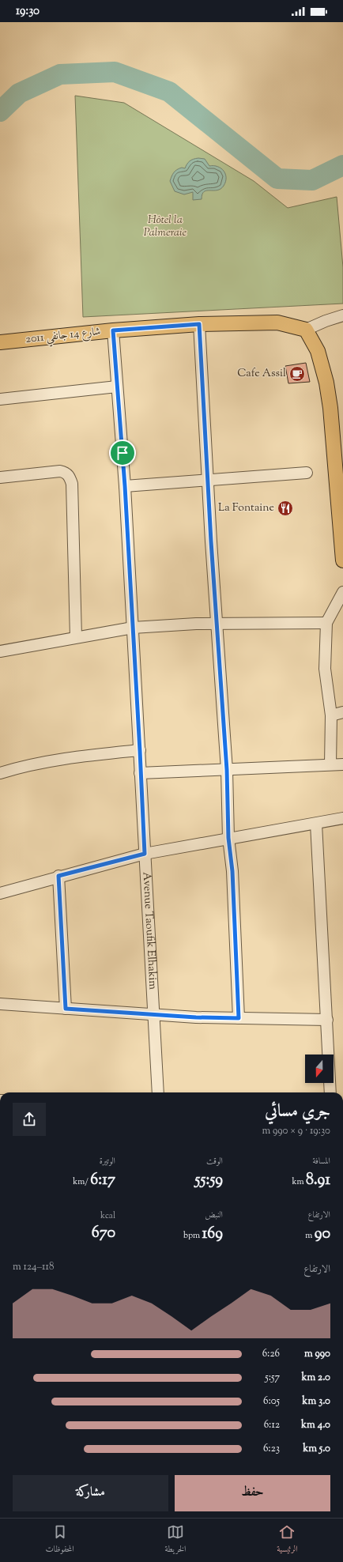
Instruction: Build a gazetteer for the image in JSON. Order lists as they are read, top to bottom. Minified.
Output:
{"streets":{"main road":["شارع 14 جانفي 2011"],"street":["Avenue Taoufik Elhakim"]},"crossings":[["شارع 14 جانفي 2011","Avenue Taoufik Elhakim"]],"parks":["Hôtel la Palmeraie"],"places":{"cafe":["Cafe Assil"],"restaurant":["La Fontaine"]},"north":"bottom","page":{"status":"19:30","heading":["جري مسائي","19:30 · 9 × 990 m"],"stats":[["المسافة","8.91 km"],["الوقت","55:59"],["الوتيرة","6:17 /km"],["الارتفاع","90 m"],["النبض","169 bpm"],["kcal","670"]],"chart":["الارتفاع","118–124 m"],"list":[{"name":"990 m","note":"6:26"},{"name":"2.0 km","note":"5:57"},{"name":"3.0 km","note":"6:05"},{"name":"4.0 km","note":"6:12"},{"name":"5.0 km","note":"6:23"}],"buttons":["حفظ","مشاركة"],"tabs":["الرئيسية","الخريطة","المحفوظات"]}}
